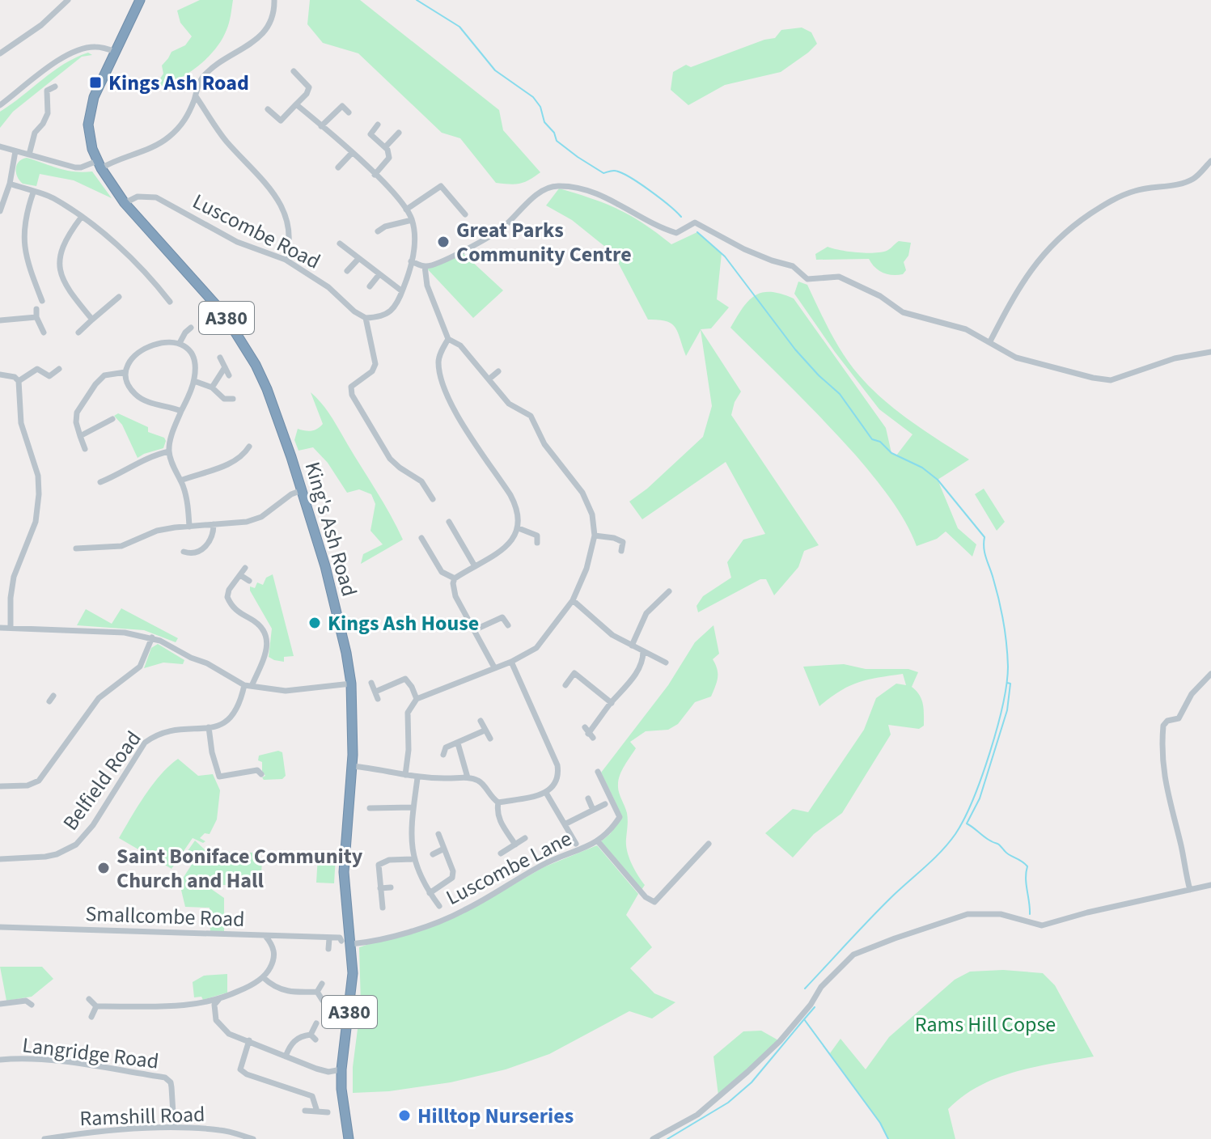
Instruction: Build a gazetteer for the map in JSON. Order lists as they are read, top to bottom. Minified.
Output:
{"streets":{"highway":["A380","King's Ash Road"],"street":["Luscombe Road","Belfield Road","Luscombe Lane","Smallcombe Road","Langridge Road","Ramshill Road"]},"crossings":[["Luscombe Road","King's Ash Road"],["King's Ash Road","Luscombe Lane"],["King's Ash Road","Smallcombe Road"],["Luscombe Lane","Smallcombe Road"],["Langridge Road","Ramshill Road"]],"parks":["Rams Hill Copse"],"places":{"transit":["Kings Ash Road"],"other":["Great Parks Community Centre","Kings Ash House","Saint Boniface Community Church and Hall","Hilltop Nurseries"]}}
